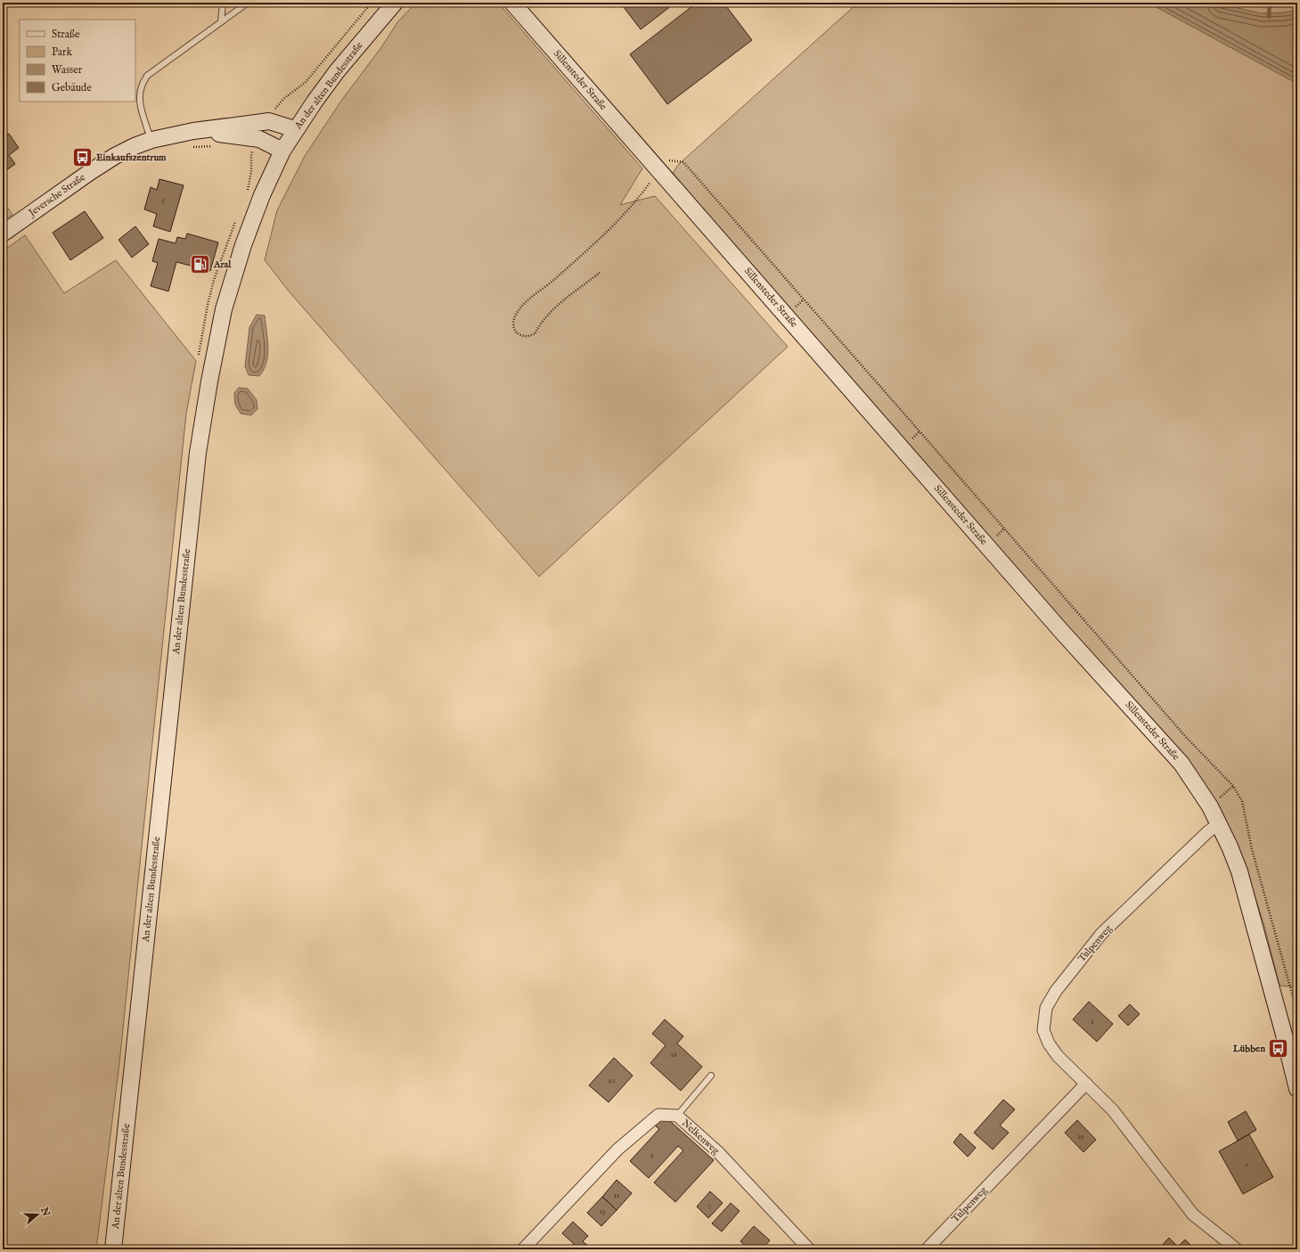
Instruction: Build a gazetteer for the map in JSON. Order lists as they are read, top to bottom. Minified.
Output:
{"streets":{"street":["Sillensteder Straße","An der alten Bundesstraße","Jeversche Straße","Tulpenweg","Nelkenweg"]},"crossings":[["Sillensteder Straße","Tulpenweg"],["An der alten Bundesstraße","Jeversche Straße"]],"places":{"bus stop":["Einkaufszentrum","Lübben"],"fuel station":["Aral"]},"house_numbers":["3","1","18","20","19","9","2","11","7","13"],"legend":["Straße","Park","Wasser","Gebäude"],"north":"right"}
